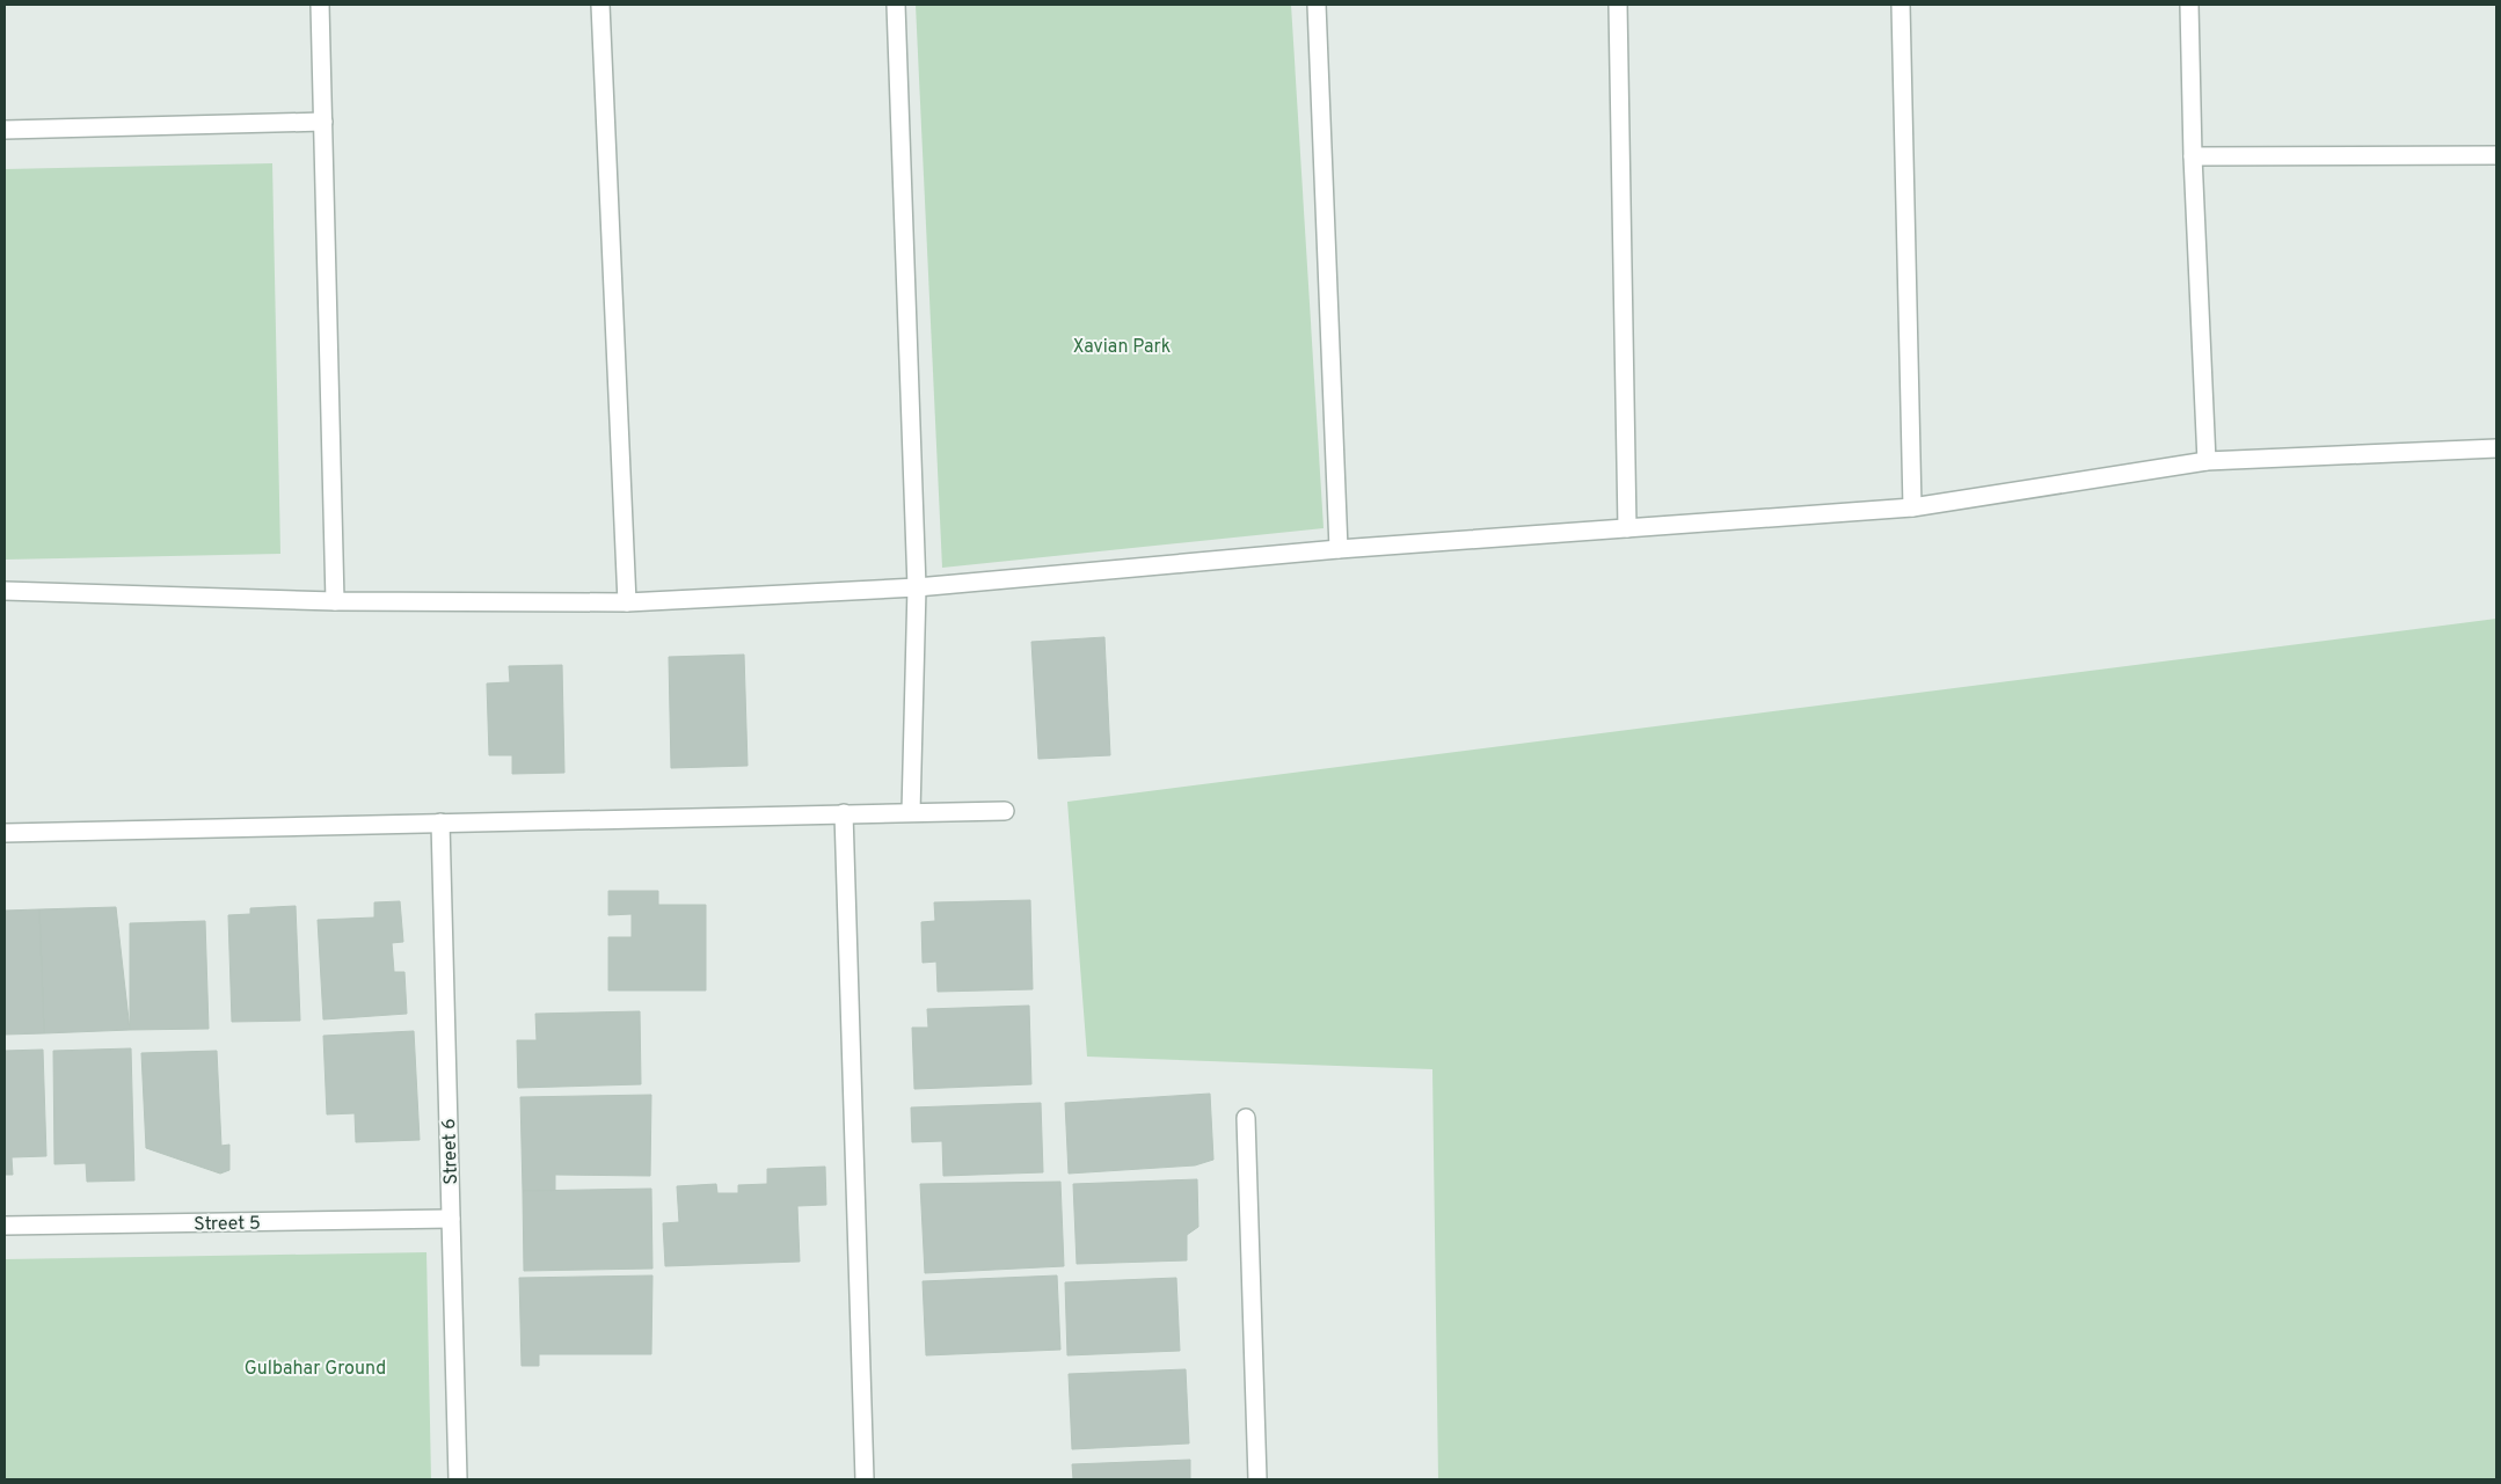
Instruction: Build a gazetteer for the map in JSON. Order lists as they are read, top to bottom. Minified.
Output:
{"streets":{"street":["Street 6","Street 5"]},"crossings":[["Street 6","Street 5"]],"parks":["Xavian Park","Gulbahar Ground"]}
